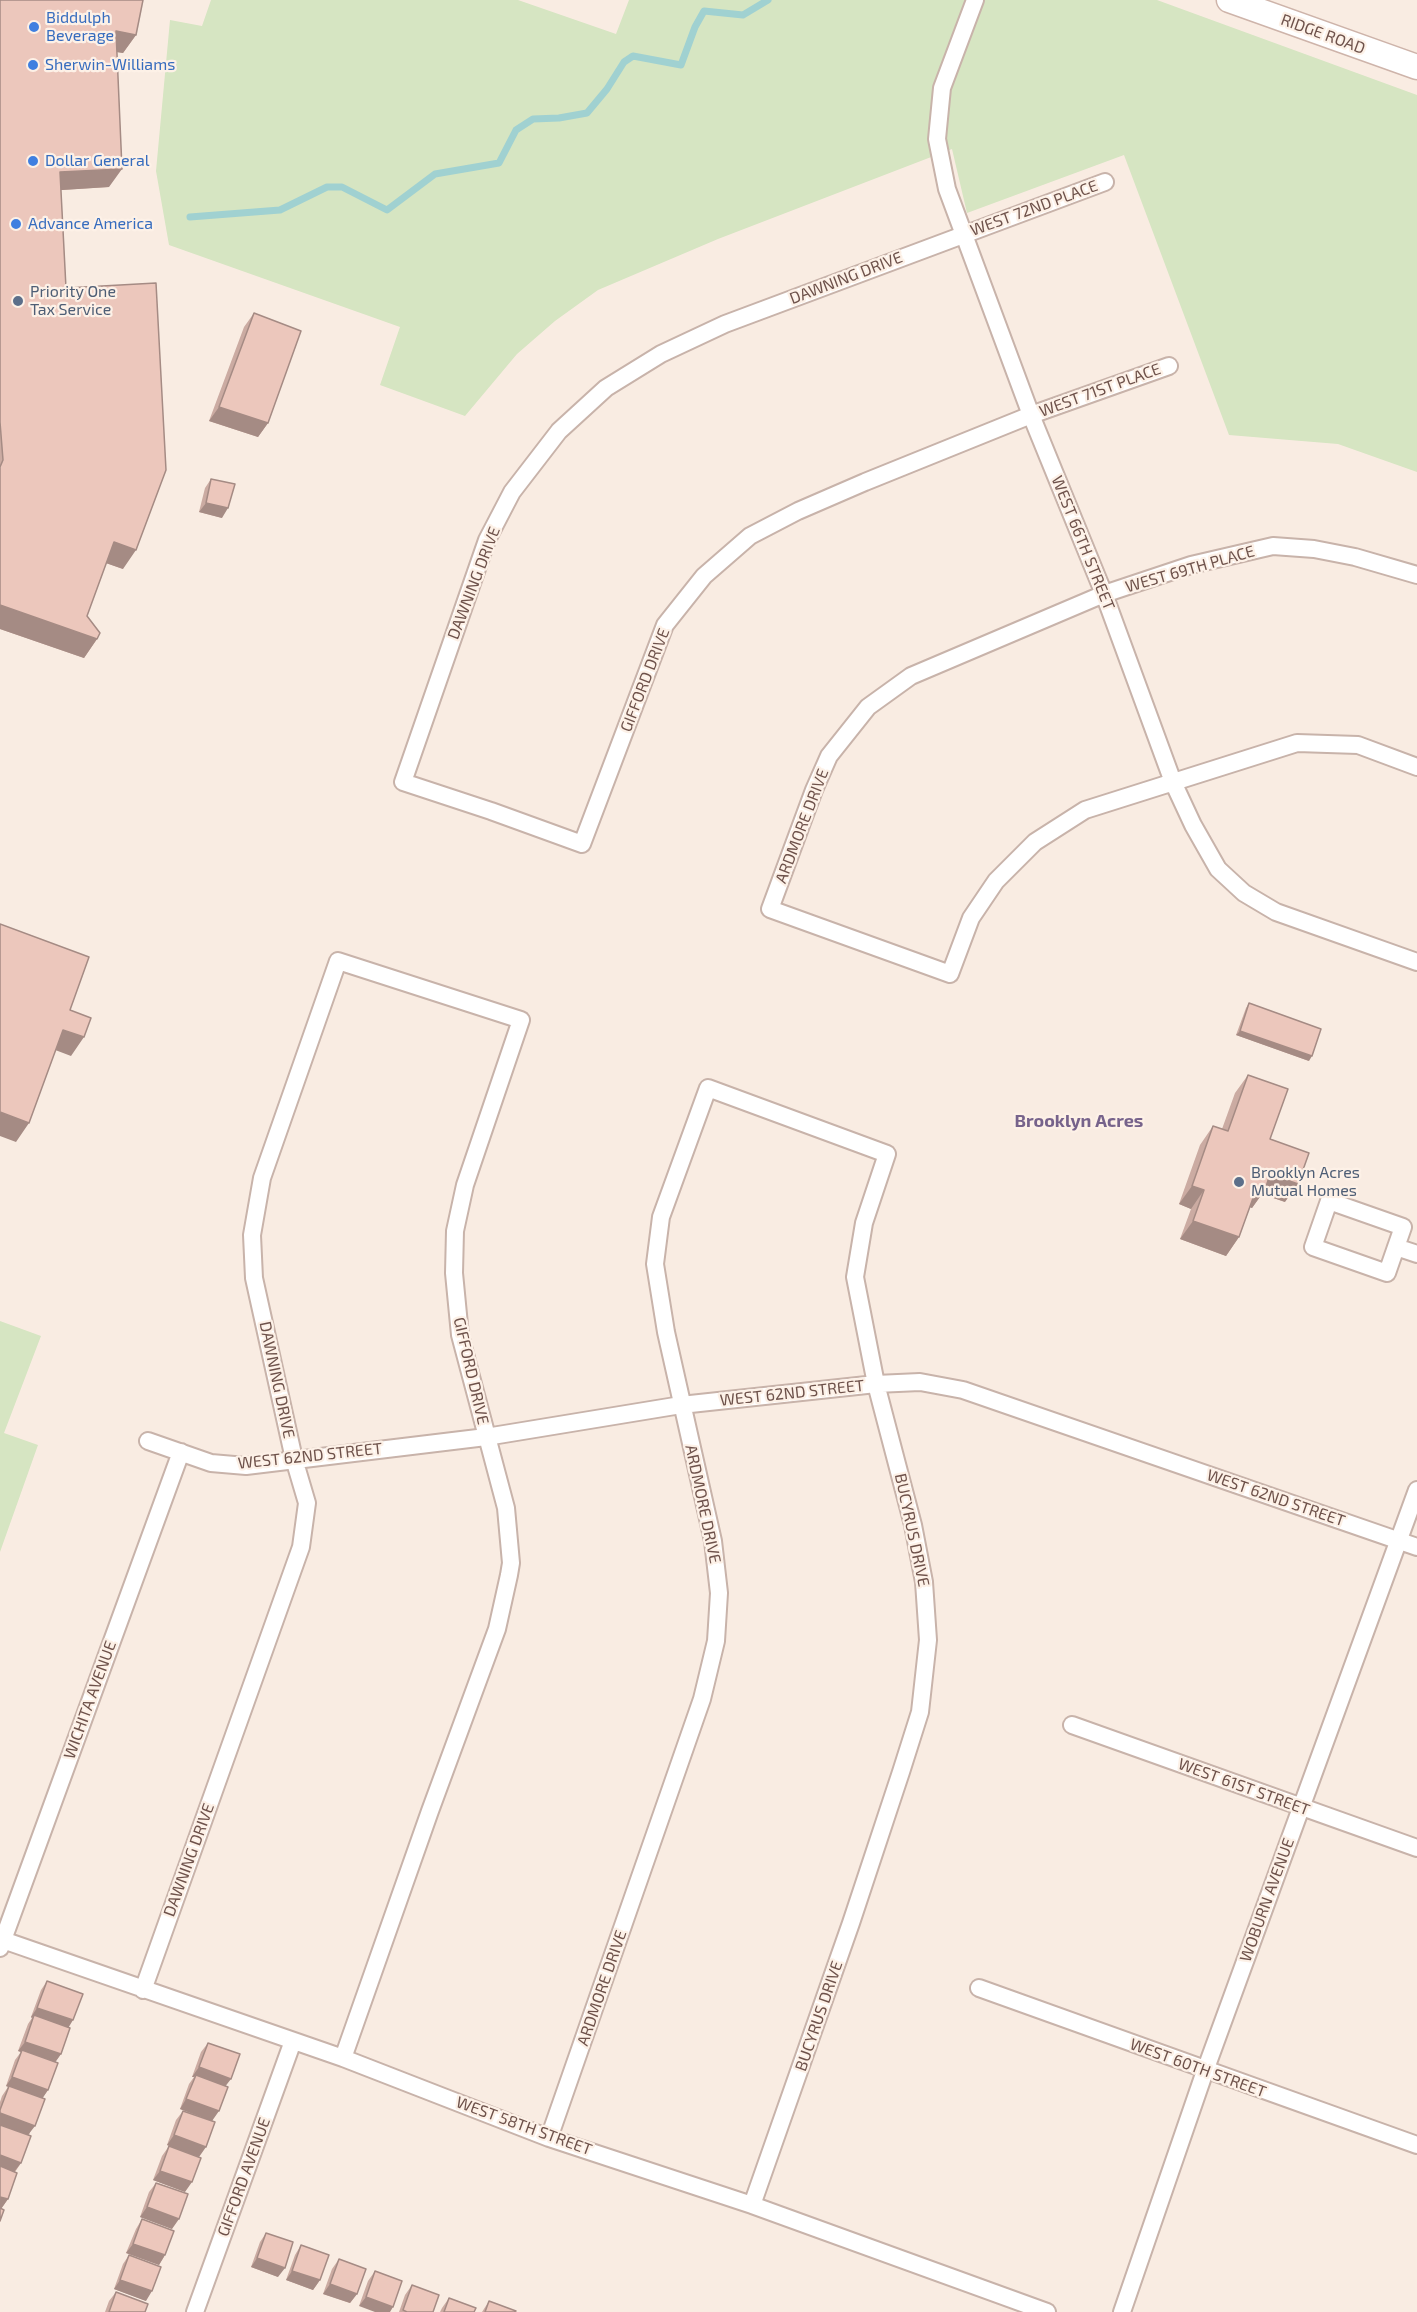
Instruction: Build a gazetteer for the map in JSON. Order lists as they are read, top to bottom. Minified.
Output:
{"streets":{"main road":["RIDGE ROAD"],"street":["WEST 72ND PLACE","DAWNING DRIVE","WEST 71ST PLACE","WEST 66TH STREET","WEST 69TH PLACE","GIFFORD DRIVE","ARDMORE DRIVE","WEST 62ND STREET","BUCYRUS DRIVE","WICHITA AVENUE","WEST 61ST STREET","WOBURN AVENUE","WEST 60TH STREET","WEST 58TH STREET","GIFFORD AVENUE"]},"crossings":[["WEST 72ND PLACE","DAWNING DRIVE"],["WEST 72ND PLACE","WEST 66TH STREET"],["DAWNING DRIVE","WEST 66TH STREET"],["DAWNING DRIVE","GIFFORD DRIVE"],["DAWNING DRIVE","WEST 62ND STREET"],["DAWNING DRIVE","WEST 58TH STREET"],["WEST 71ST PLACE","WEST 66TH STREET"],["WEST 71ST PLACE","GIFFORD DRIVE"],["WEST 66TH STREET","WEST 69TH PLACE"],["WEST 66TH STREET","GIFFORD DRIVE"],["WEST 66TH STREET","ARDMORE DRIVE"],["WEST 69TH PLACE","ARDMORE DRIVE"],["GIFFORD DRIVE","WEST 62ND STREET"],["GIFFORD DRIVE","WEST 58TH STREET"],["ARDMORE DRIVE","WEST 62ND STREET"],["ARDMORE DRIVE","BUCYRUS DRIVE"],["ARDMORE DRIVE","WEST 58TH STREET"],["WEST 62ND STREET","BUCYRUS DRIVE"],["WEST 62ND STREET","WICHITA AVENUE"],["WEST 62ND STREET","WOBURN AVENUE"],["BUCYRUS DRIVE","WEST 58TH STREET"],["WICHITA AVENUE","WEST 58TH STREET"],["WEST 61ST STREET","WOBURN AVENUE"],["WOBURN AVENUE","WEST 60TH STREET"],["WEST 58TH STREET","GIFFORD AVENUE"]],"districts":["Brooklyn Acres"],"places":["Biddulph Beverage","Sherwin-Williams","Dollar General","Advance America","Priority One Tax Service","Brooklyn Acres Mutual Homes"]}
